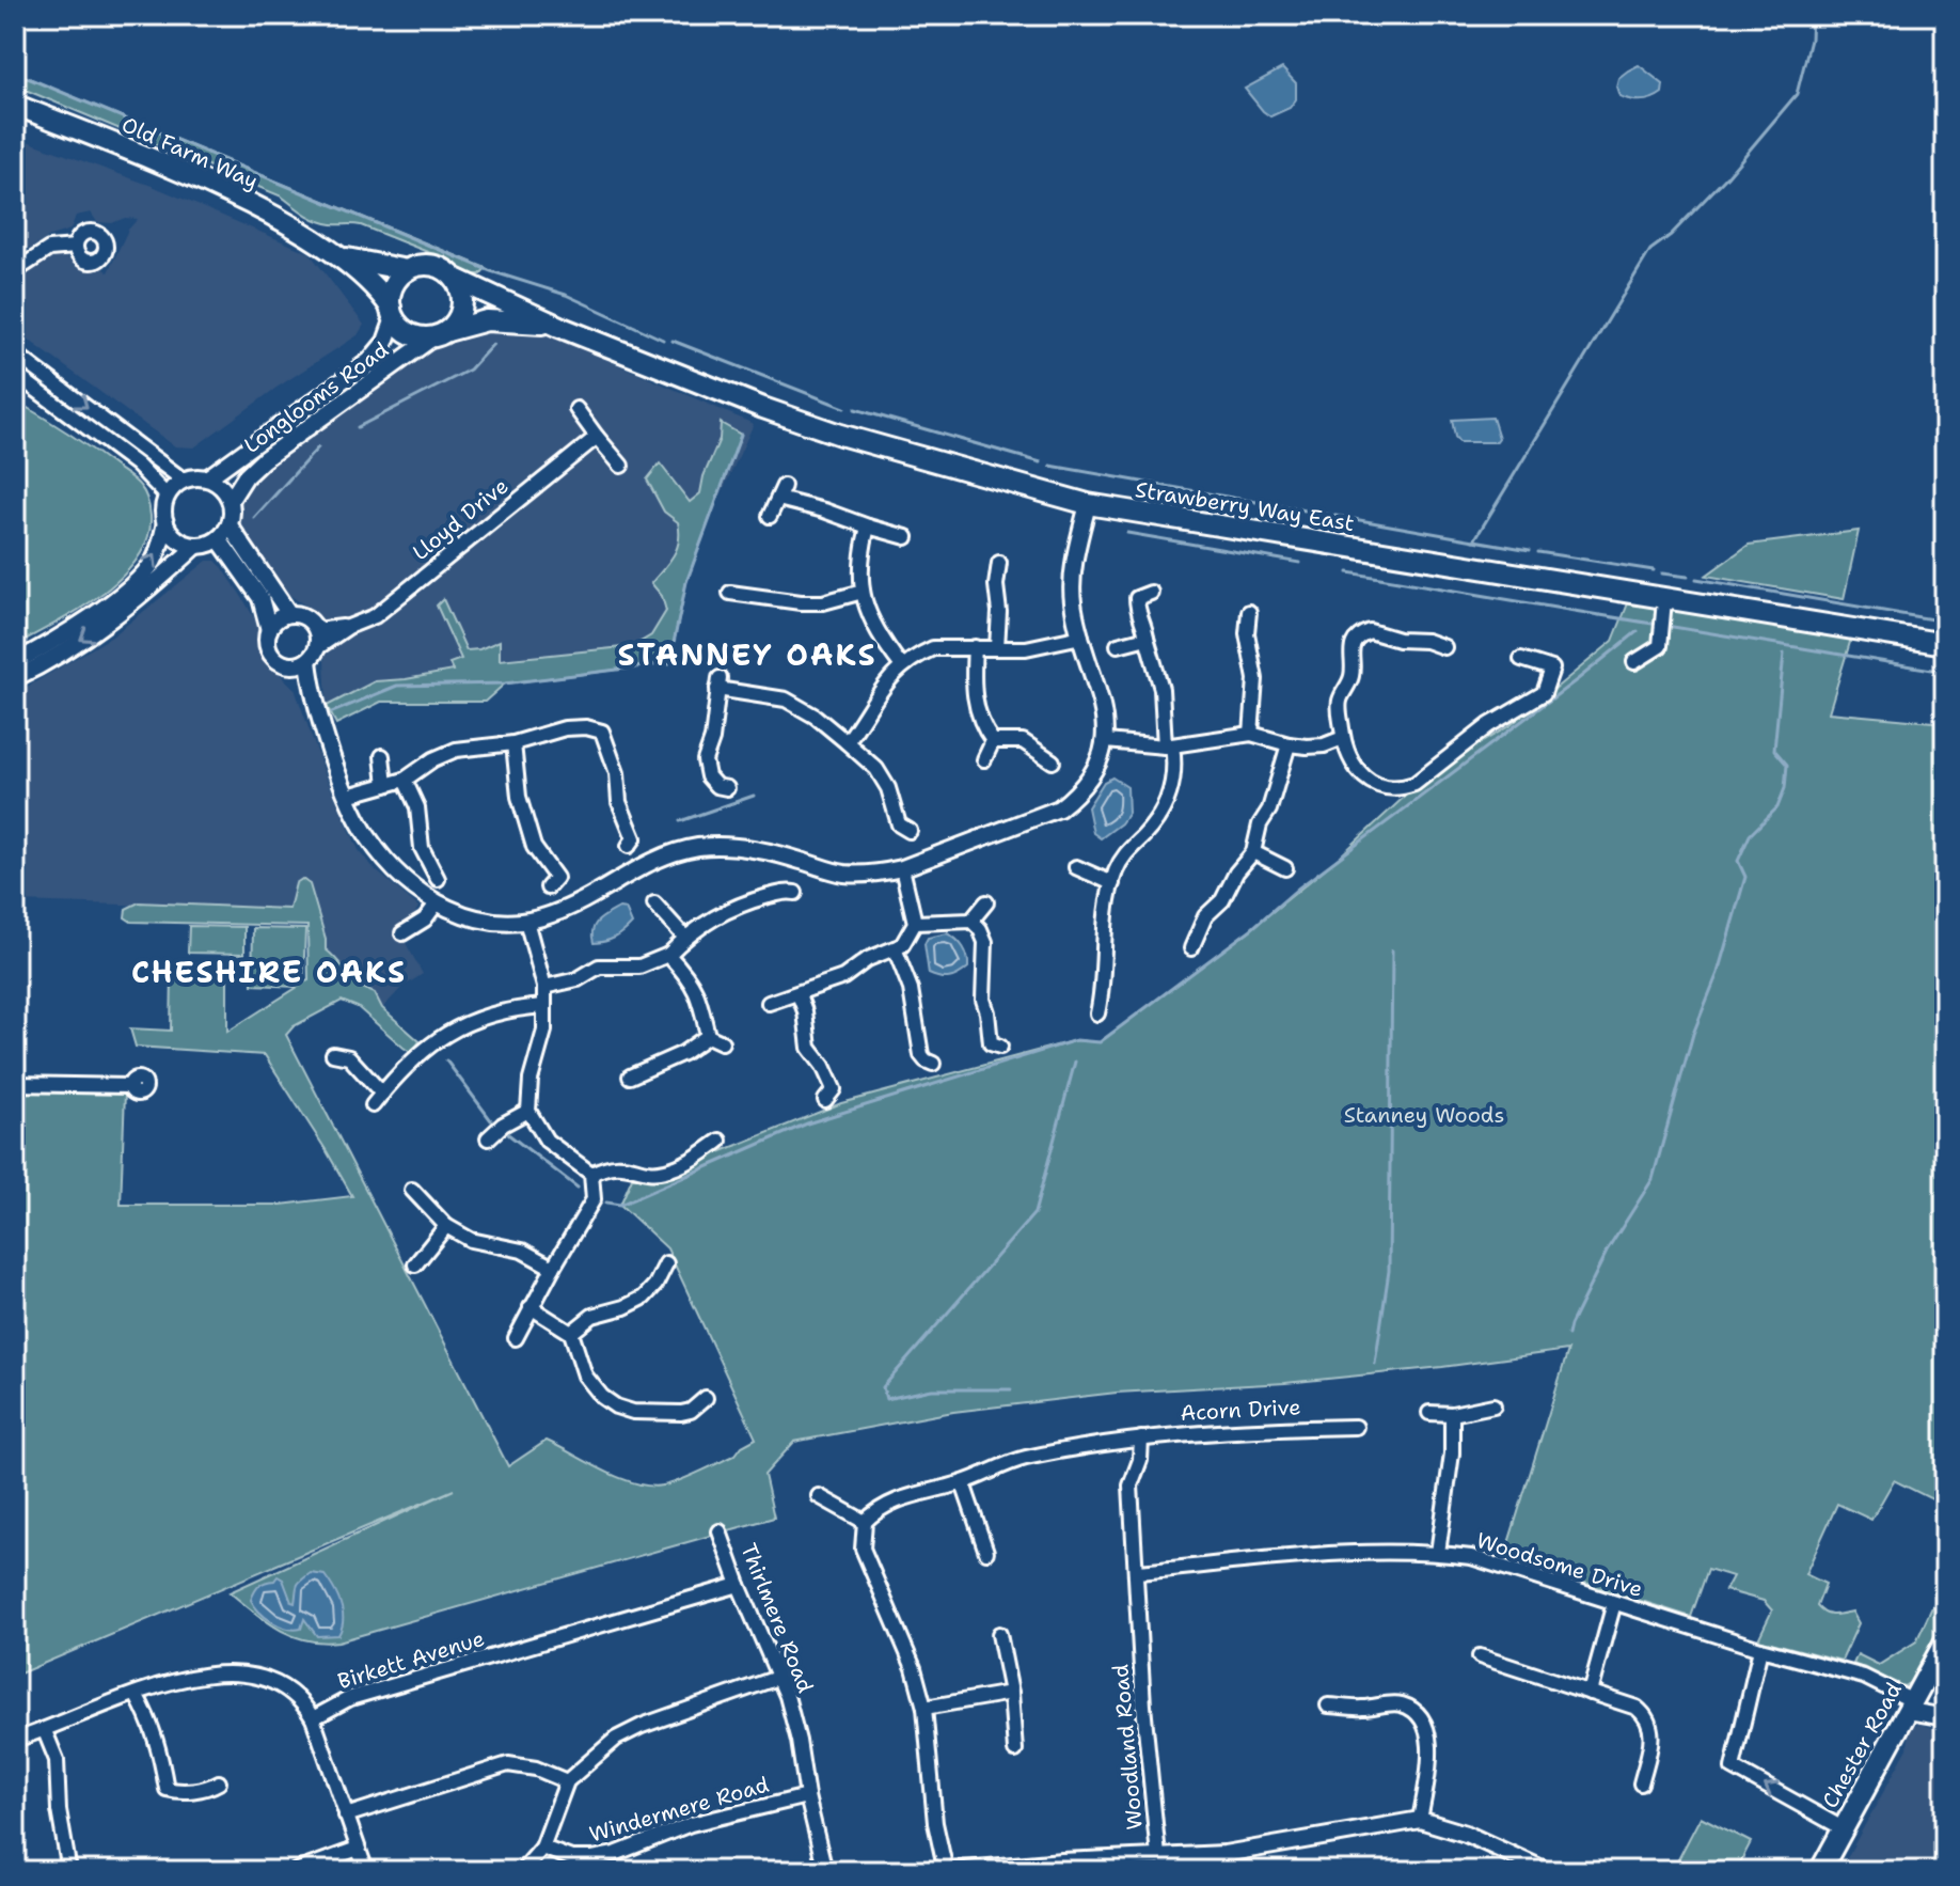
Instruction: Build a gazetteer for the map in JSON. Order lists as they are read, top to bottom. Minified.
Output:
{"streets":{"main road":["Old Farm Way","Strawberry Way East","Chester Road"],"street":["Longlooms Road","Lloyd Drive","Acorn Drive","Woodsome Drive","Thirlmere Road","Birkett Avenue","Woodland Road","Windermere Road"]},"crossings":[["Old Farm Way","Longlooms Road"],["Old Farm Way","Strawberry Way East"],["Longlooms Road","Strawberry Way East"],["Acorn Drive","Woodland Road"],["Woodsome Drive","Chester Road"],["Woodsome Drive","Woodland Road"],["Thirlmere Road","Birkett Avenue"],["Thirlmere Road","Windermere Road"]],"districts":["STANNEY OAKS","CHESHIRE OAKS"],"parks":["Stanney Woods"]}
